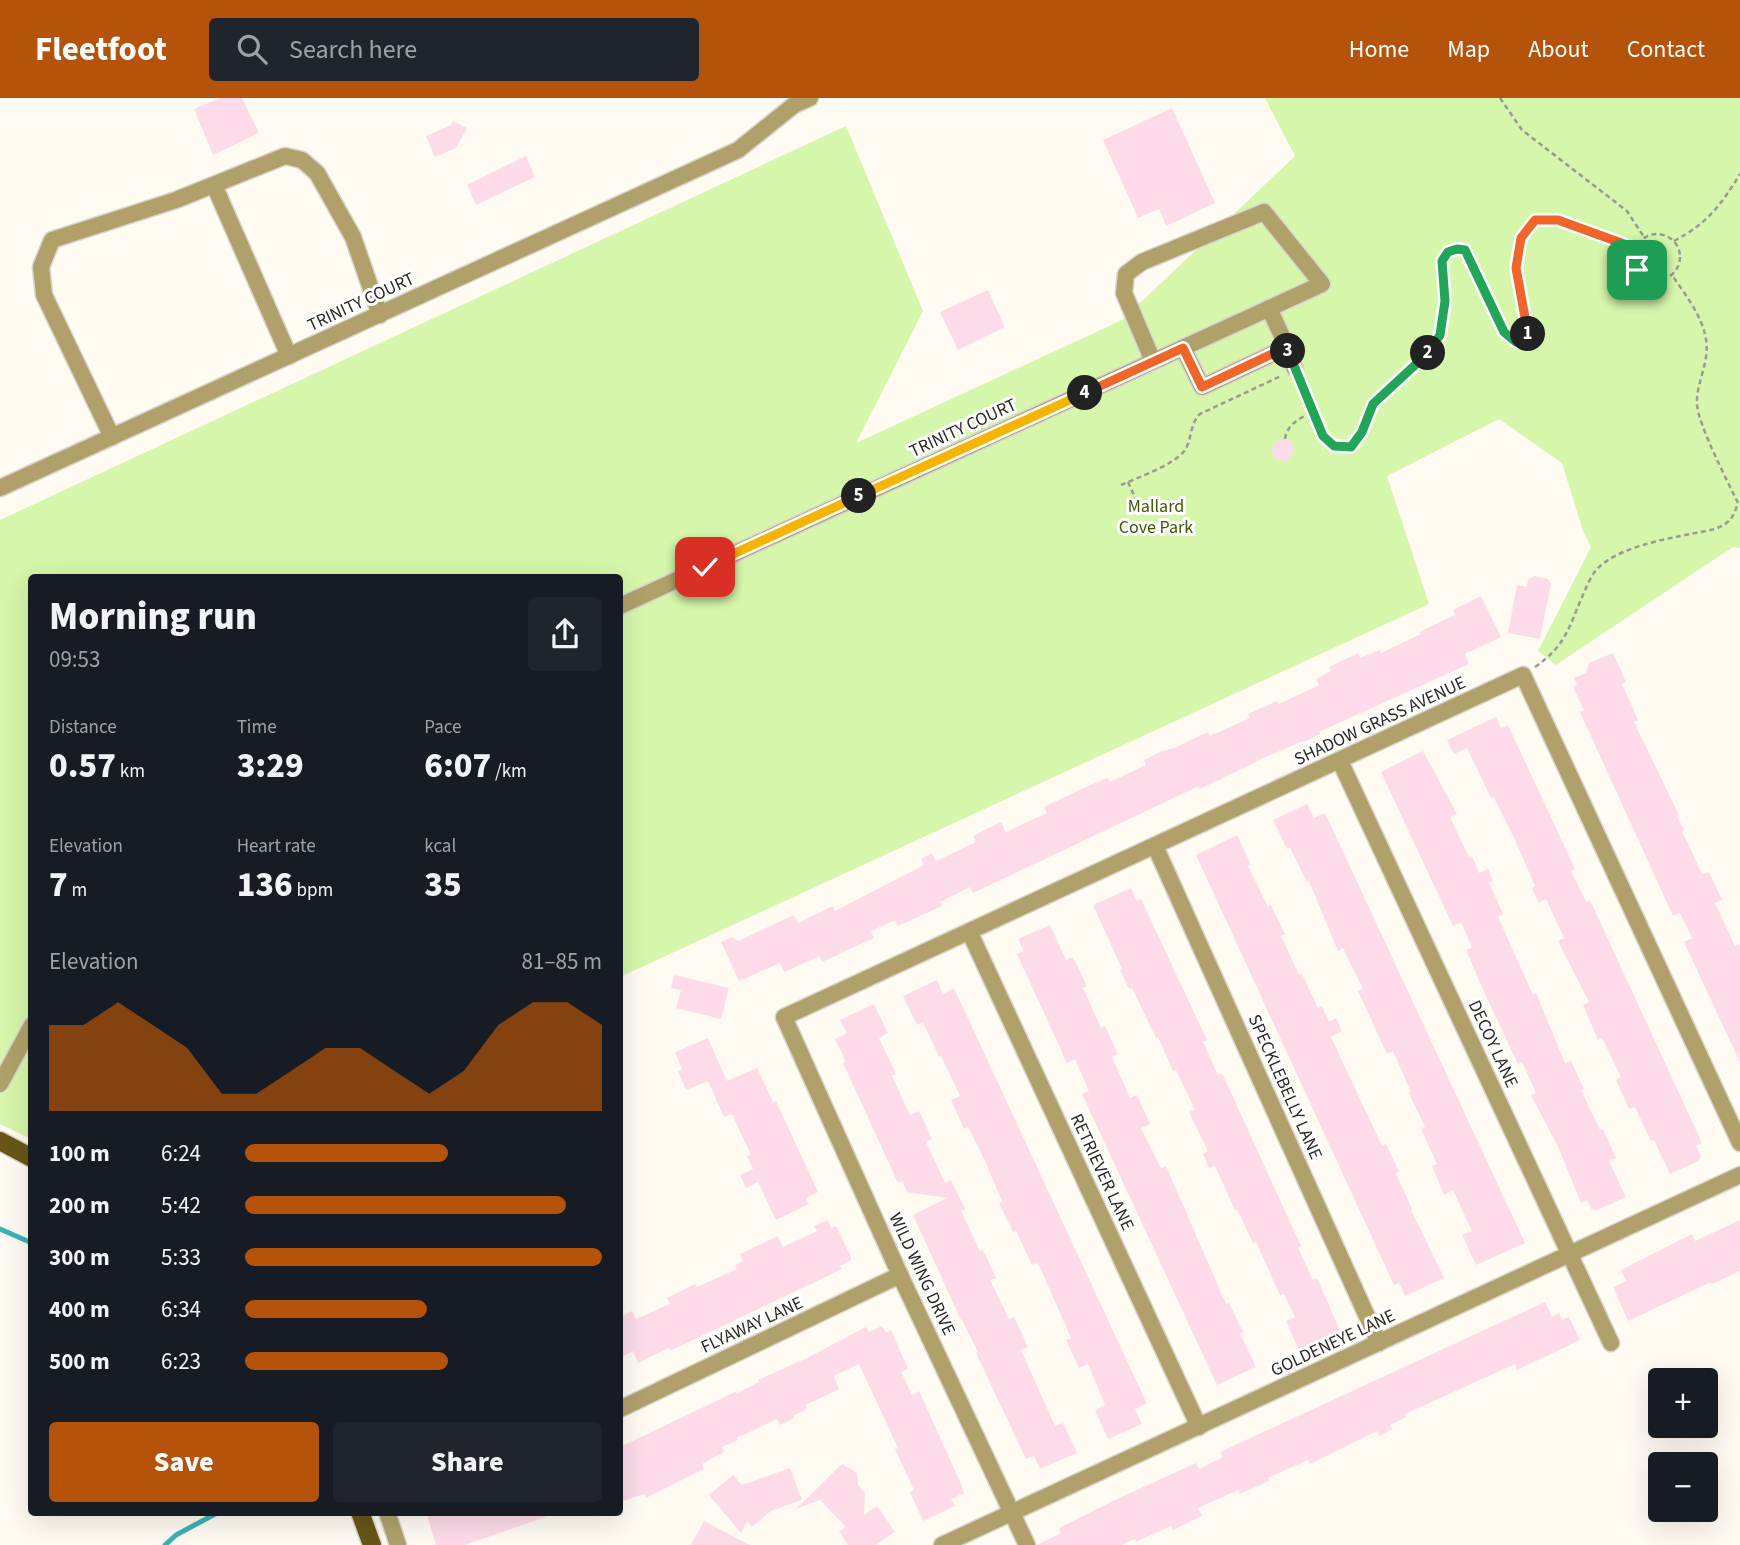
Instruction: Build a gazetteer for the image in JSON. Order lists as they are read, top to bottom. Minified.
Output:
{"streets":{"street":["TRINITY COURT","SHADOW GRASS AVENUE","DECOY LANE","SPECKLEBELLY LANE","RETRIEVER LANE","WILD WING DRIVE","FLYAWAY LANE","GOLDENEYE LANE"]},"crossings":[["SHADOW GRASS AVENUE","DECOY LANE"],["SHADOW GRASS AVENUE","SPECKLEBELLY LANE"],["SHADOW GRASS AVENUE","RETRIEVER LANE"],["SHADOW GRASS AVENUE","WILD WING DRIVE"],["DECOY LANE","GOLDENEYE LANE"],["SPECKLEBELLY LANE","GOLDENEYE LANE"],["RETRIEVER LANE","GOLDENEYE LANE"],["WILD WING DRIVE","FLYAWAY LANE"],["WILD WING DRIVE","GOLDENEYE LANE"]],"parks":["Mallard Cove Park"],"page":{"header":"Fleetfoot","search":"Search here","nav":["Home","Map","About","Contact"],"pins":["1","3","2","4","5"],"heading":["Morning run","09:53"],"stats":[["Distance","0.57 km"],["Time","3:29"],["Pace","6:07 /km"],["Elevation","7 m"],["Heart rate","136 bpm"],["kcal","35"]],"chart":["Elevation","81–85 m"],"list":[{"name":"100 m","note":"6:24"},{"name":"200 m","note":"5:42"},{"name":"300 m","note":"5:33"},{"name":"400 m","note":"6:34"},{"name":"500 m","note":"6:23"}],"map_buttons":["+","−"],"buttons":["Save","Share"]}}
